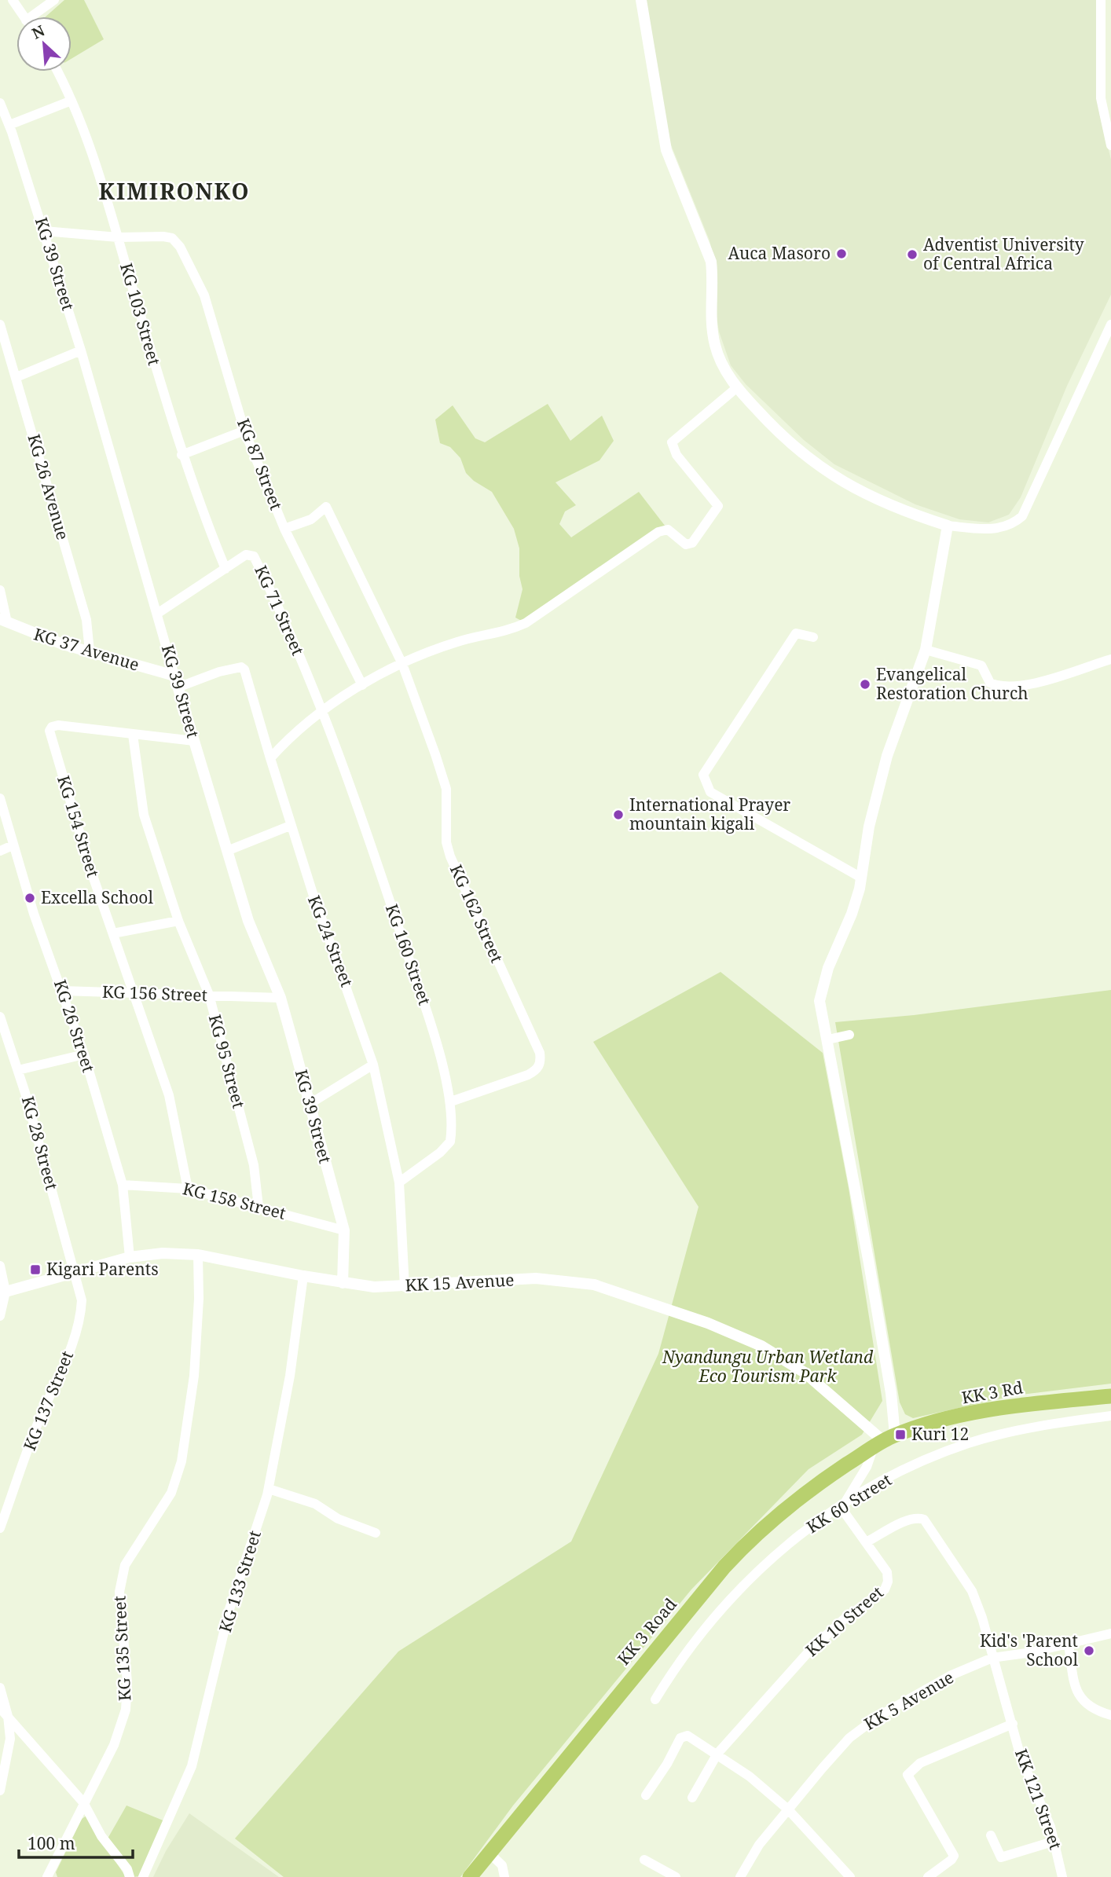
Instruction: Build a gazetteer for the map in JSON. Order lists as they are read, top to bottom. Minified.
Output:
{"streets":{"highway":["KK 3 Rd","KK 3 Road"],"street":["KG 39 Street","KG 103 Street","KG 87 Street","KG 26 Avenue","KG 71 Street","KG 37 Avenue","KG 154 Street","KG 162 Street","KG 24 Street","KG 160 Street","KG 156 Street","KG 26 Street","KG 95 Street","KG 28 Street","KG 158 Street","KK 15 Avenue","KG 137 Street","KK 60 Street","KG 133 Street","KK 10 Street","KG 135 Street","KK 5 Avenue","KK 121 Street"]},"crossings":[["KG 39 Street","KG 71 Street"],["KG 39 Street","KG 37 Avenue"],["KG 39 Street","KG 154 Street"],["KG 39 Street","KG 24 Street"],["KG 39 Street","KG 156 Street"],["KG 39 Street","KG 158 Street"],["KG 39 Street","KK 15 Avenue"],["KG 103 Street","KG 87 Street"],["KG 103 Street","KG 71 Street"],["KG 26 Avenue","KG 37 Avenue"],["KG 71 Street","KG 160 Street"],["KG 154 Street","KG 156 Street"],["KG 154 Street","KG 95 Street"],["KG 154 Street","KG 158 Street"],["KG 162 Street","KG 160 Street"],["KG 24 Street","KG 160 Street"],["KG 24 Street","KK 15 Avenue"],["KG 156 Street","KG 26 Street"],["KG 156 Street","KG 95 Street"],["KG 26 Street","KG 158 Street"],["KG 26 Street","KK 15 Avenue"],["KG 95 Street","KG 158 Street"],["KG 28 Street","KK 15 Avenue"],["KG 28 Street","KG 137 Street"],["KK 15 Avenue","KK 3 Rd"],["KK 15 Avenue","KG 137 Street"],["KK 15 Avenue","KG 133 Street"],["KK 15 Avenue","KK 3 Road"],["KK 15 Avenue","KG 135 Street"],["KK 3 Rd","KK 3 Road"],["KK 60 Street","KK 10 Street"],["KK 10 Street","KK 121 Street"],["KK 5 Avenue","KK 121 Street"]],"districts":["KIMIRONKO"],"parks":["Nyandungu Urban Wetland Eco Tourism Park"],"places":{"other":["Auca Masoro","Adventist University of Central Africa","Evangelical Restoration Church","International Prayer mountain kigali","Excella School","Kid's 'Parent School"],"transit":["Kigari Parents","Kuri 12"]},"scale_bar":"100 m","north":"top left"}
